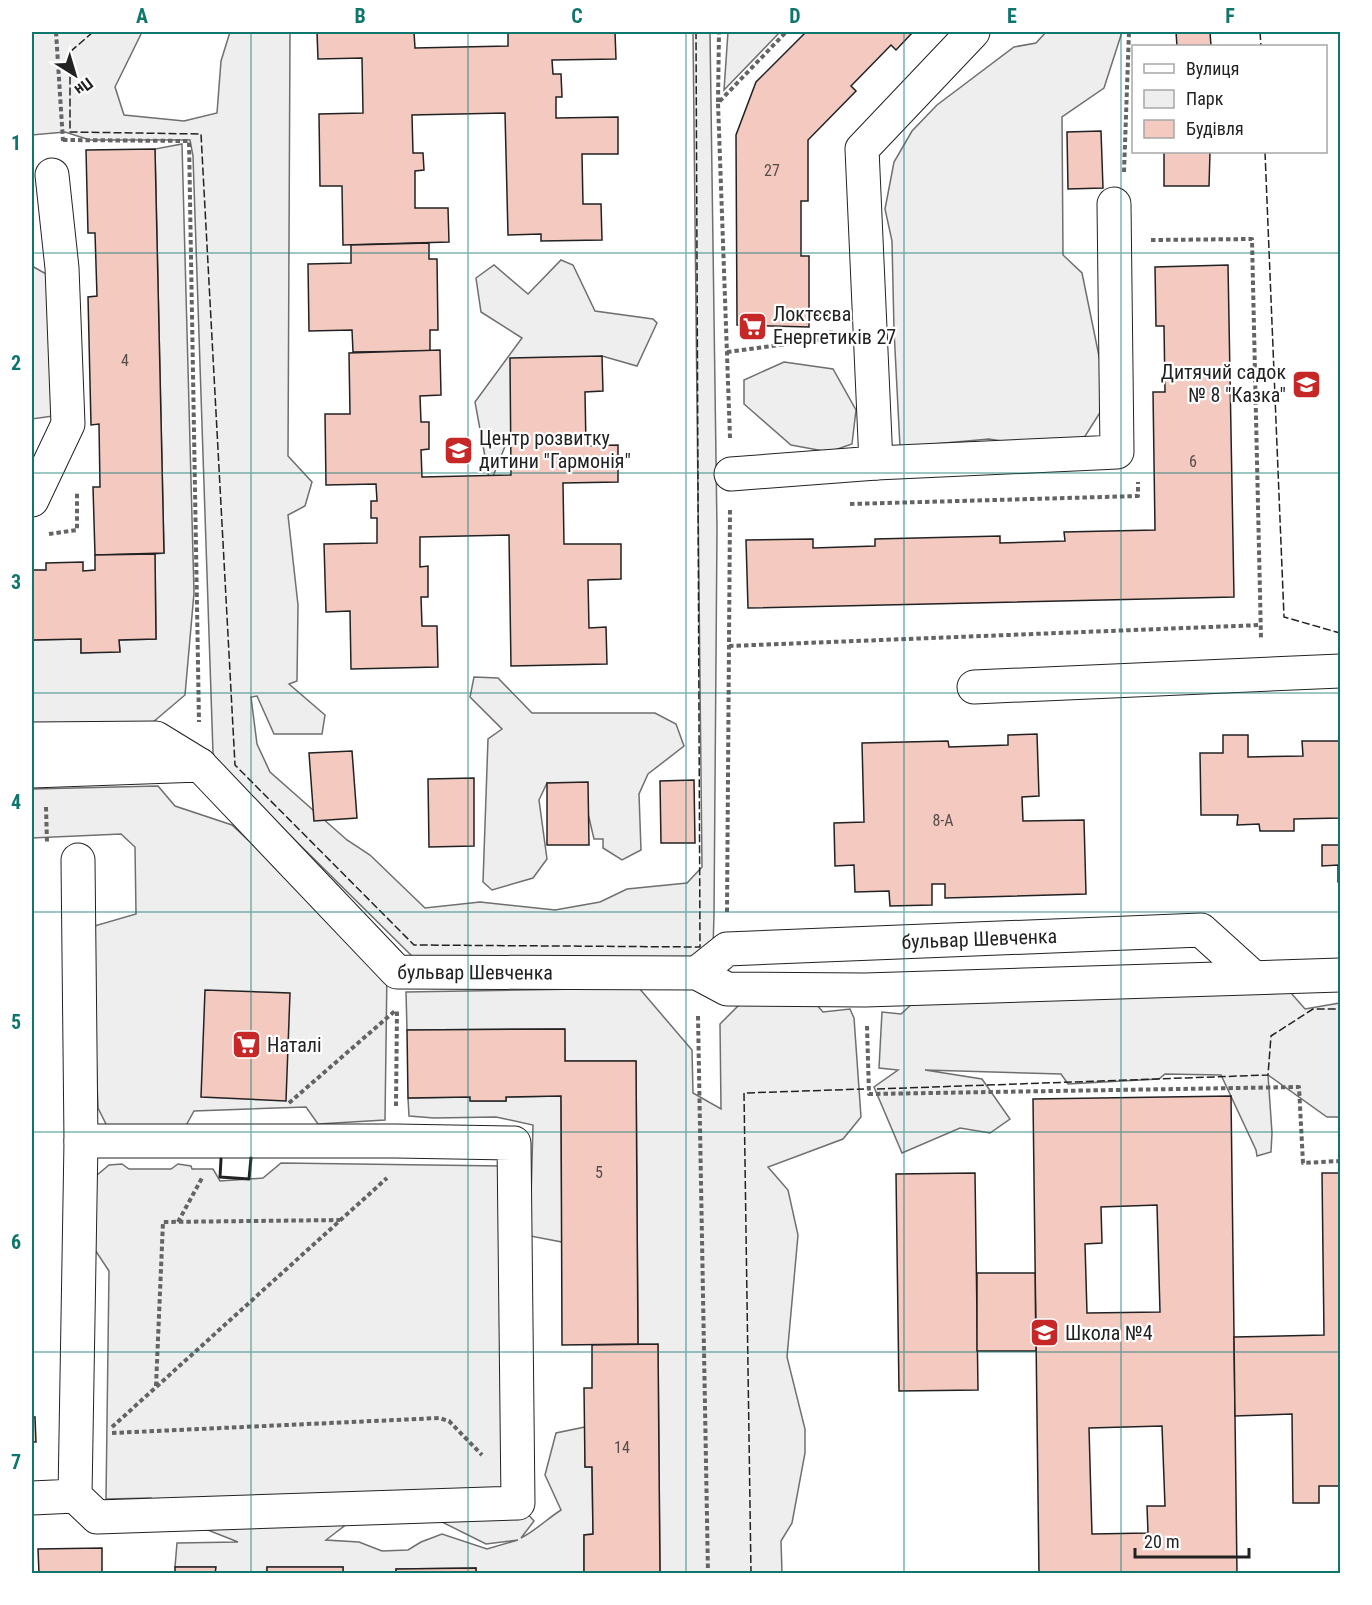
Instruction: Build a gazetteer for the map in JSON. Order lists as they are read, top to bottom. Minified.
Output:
{"streets":{"street":["бульвар Шевченка"]},"places":{"supermarket":["Локтєєва Енергетиків 27","Наталі"],"school or university":["Дитячий садок № 8 \"Казка\"","Центр розвитку дитини \"Гармонія\"","Школа №4"]},"house_numbers":["27","4","6","8-А","5","14"],"legend":["Вулиця","Парк","Будівля"],"scale_bar":"20 m","north":"bottom right","grid":{"columns":["A","B","C","D","E","F"],"rows":["1","2","3","4","5","6","7"]}}
